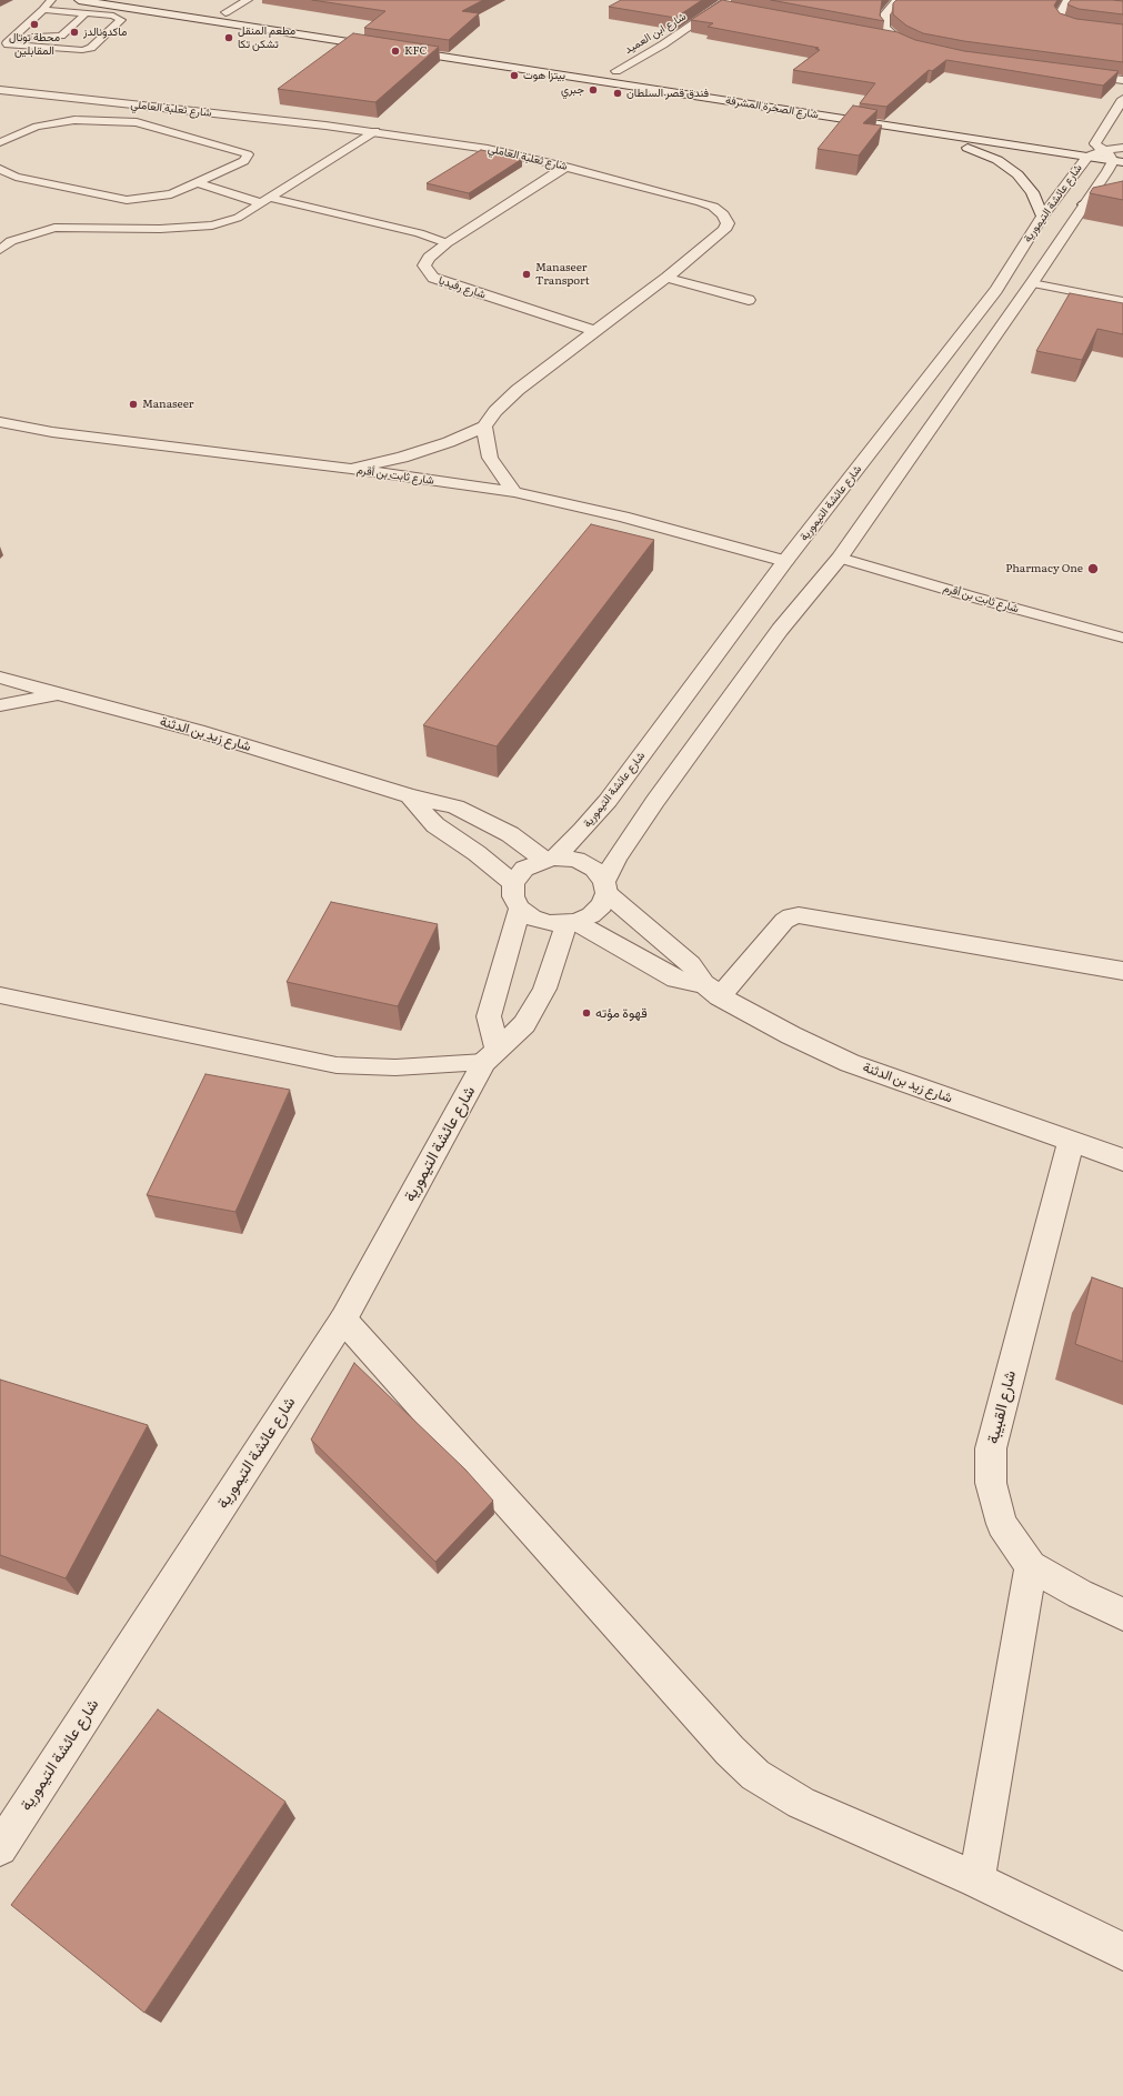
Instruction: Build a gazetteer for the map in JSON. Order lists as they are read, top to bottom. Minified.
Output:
{"streets":{"street":["شارع ابن العميد","شارع الصخرة المشرفة","شارع ثعلبة العاملي","شارع عائشة التيمورية","شارع رفيديا","شارع ثابت بن أقرم","شارع زيد بن الدثنة","شارع القبيبة"]},"crossings":[["شارع الصخرة المشرفة","شارع عائشة التيمورية"],["شارع ثعلبة العاملي","شارع رفيديا"],["شارع ثعلبة العاملي","شارع ثابت بن أقرم"],["شارع عائشة التيمورية","شارع ثابت بن أقرم"],["شارع عائشة التيمورية","شارع زيد بن الدثنة"],["شارع زيد بن الدثنة","شارع القبيبة"]],"places":["محطة توتال المقابلين","ماكدونالدز","مطعم المنقل تشكن تكا","KFC","بيتزا هوت","جبري","فندق قصر السلطان","Manaseer Transport","Manaseer","Pharmacy One","قهوة مؤته"]}
